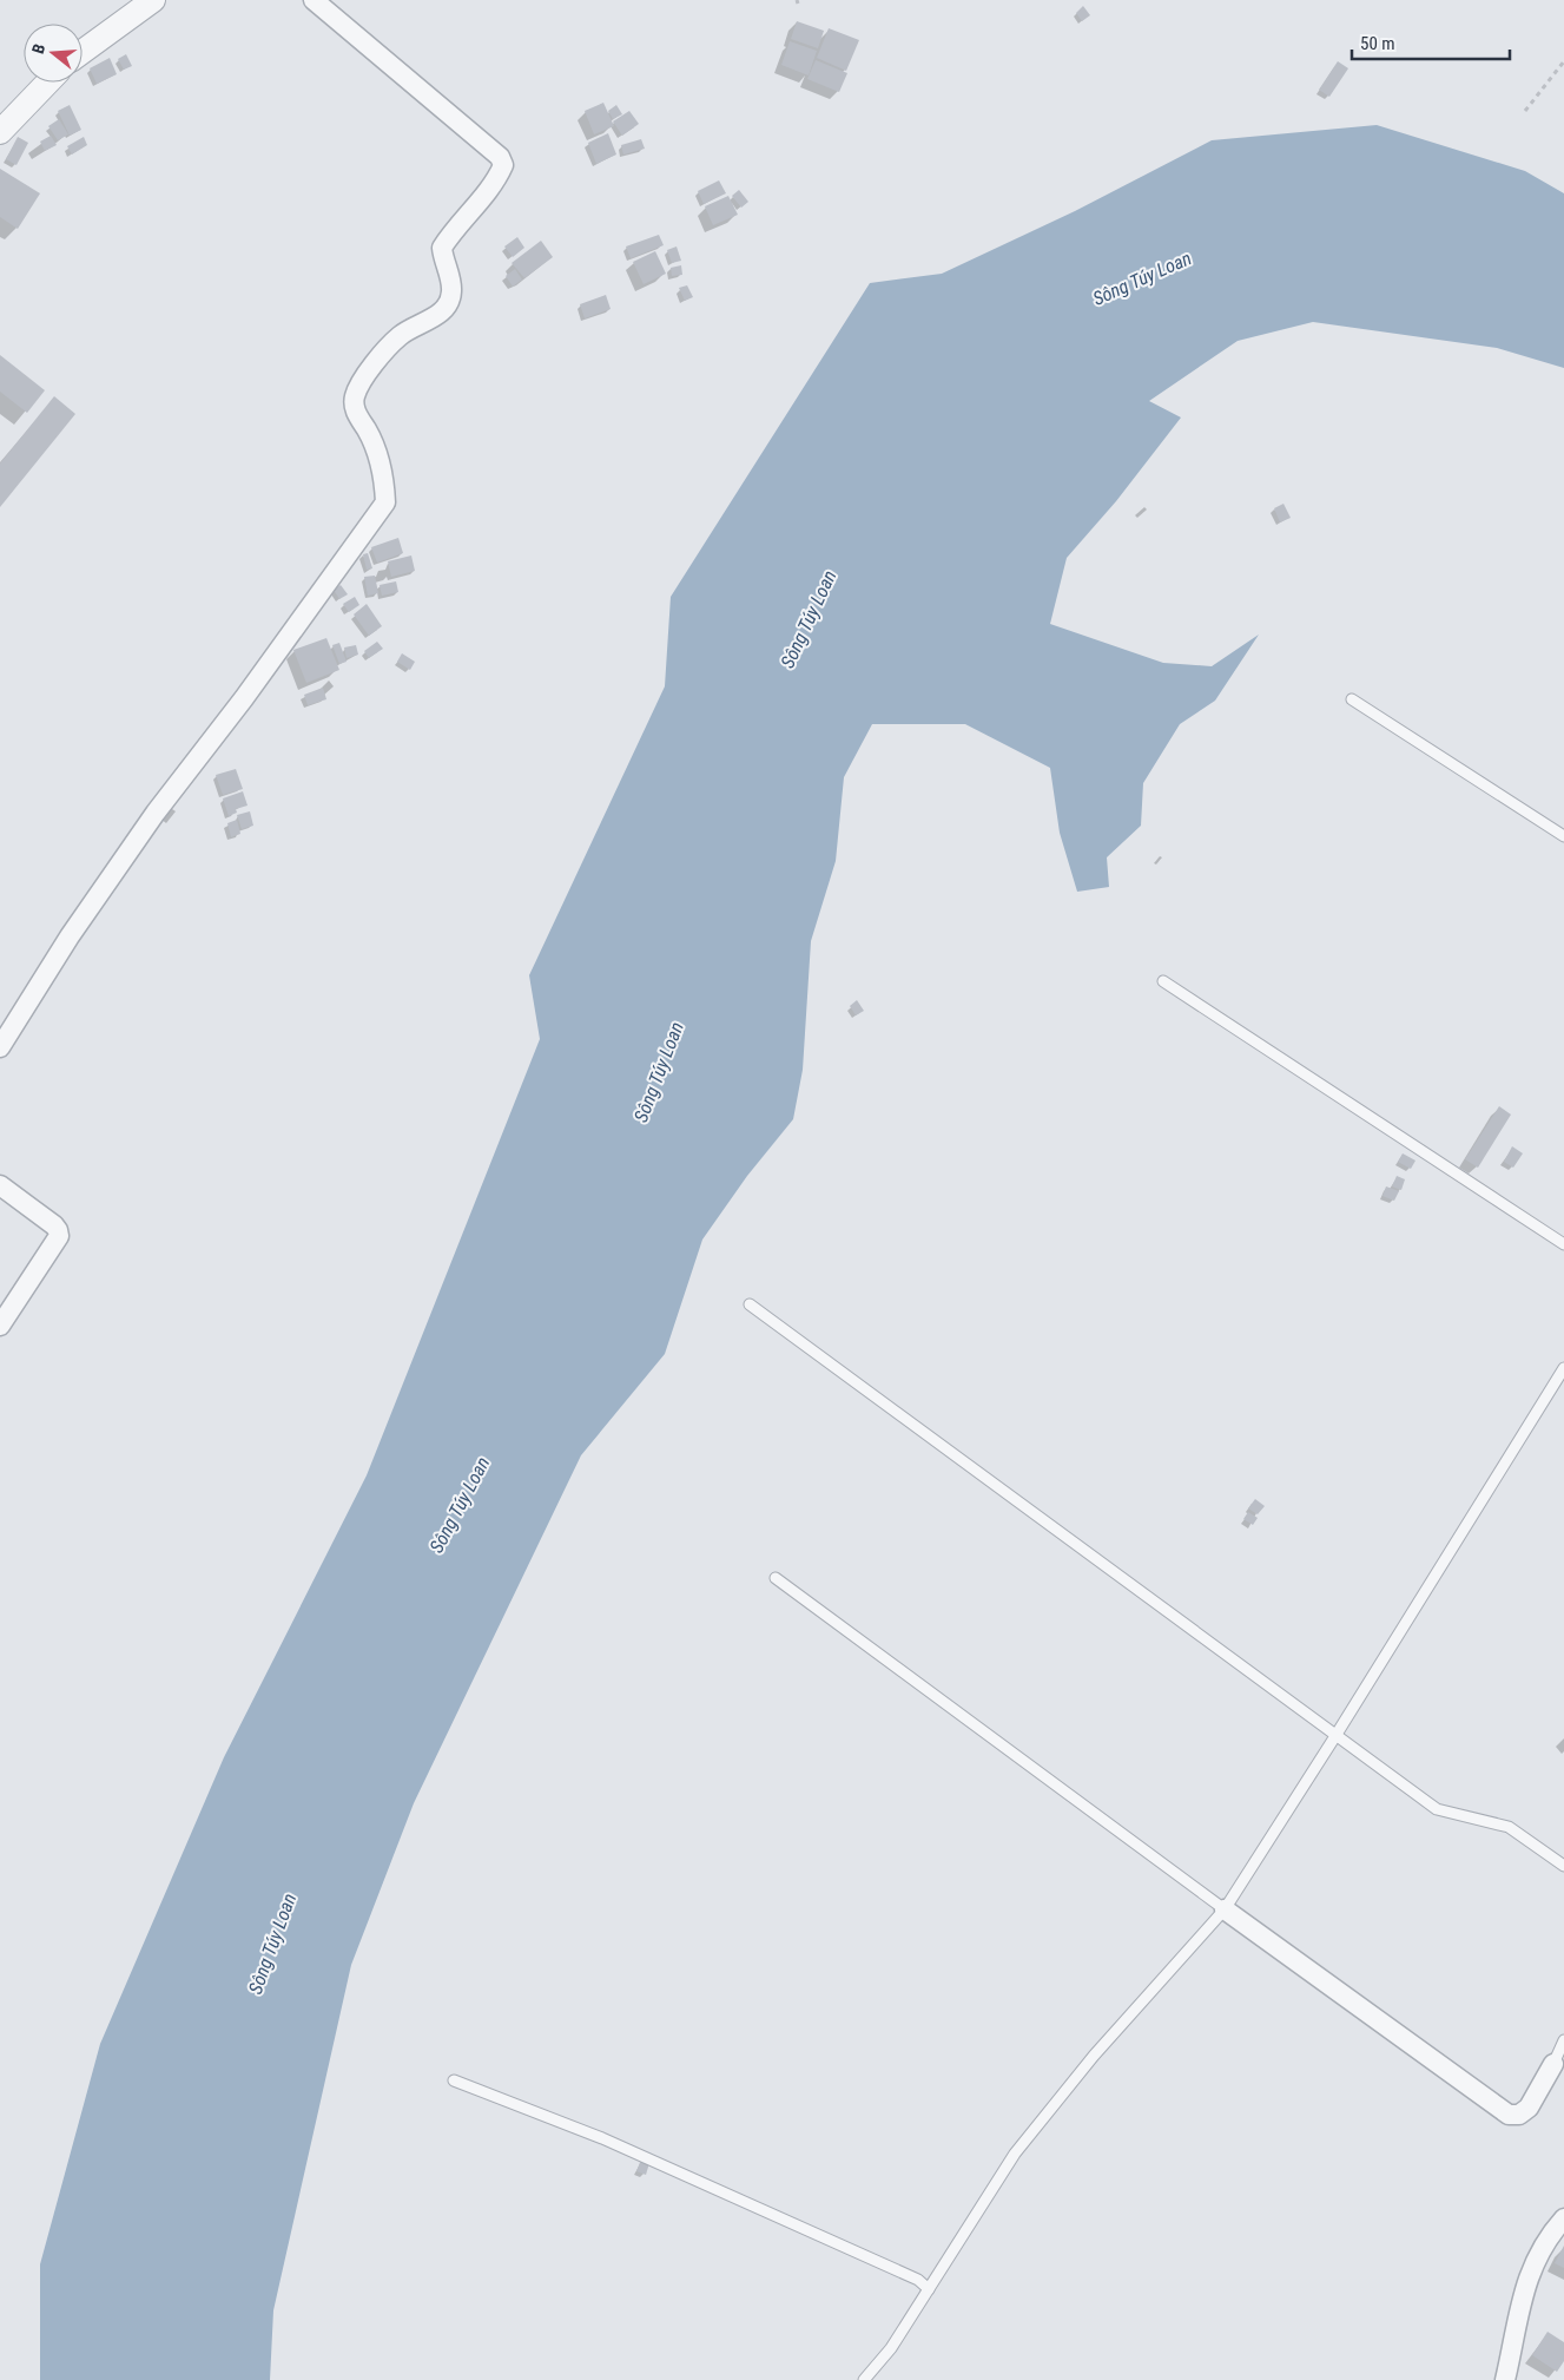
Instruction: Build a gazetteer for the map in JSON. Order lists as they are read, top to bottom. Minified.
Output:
{"water":["Sông Túy Loan"],"scale_bar":"50 m","north":"left"}
